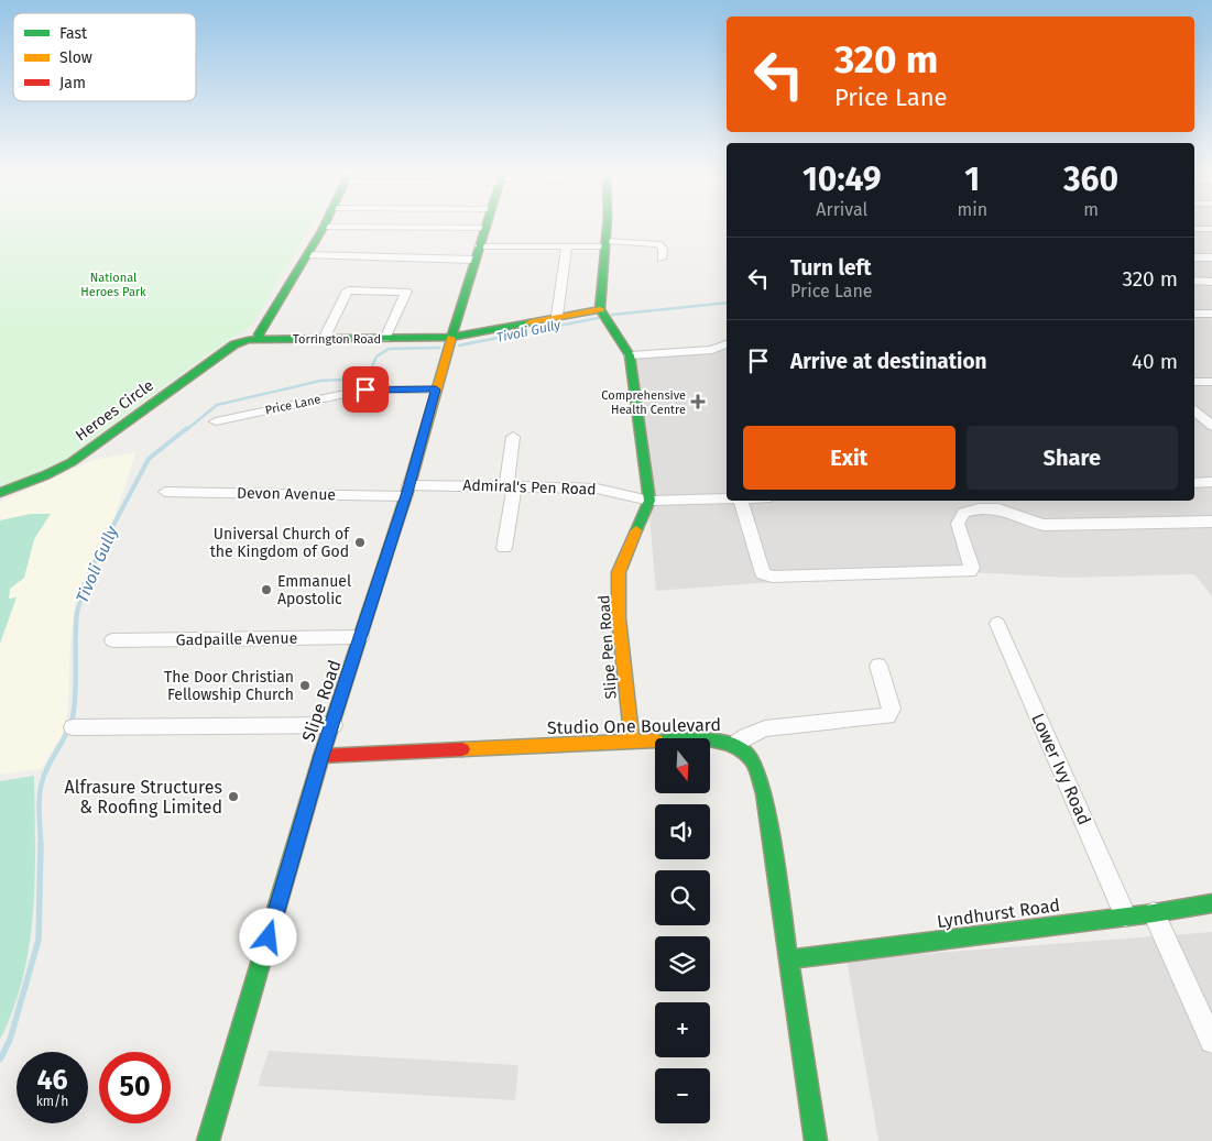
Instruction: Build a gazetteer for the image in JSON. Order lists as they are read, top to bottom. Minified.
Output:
{"streets":{"street":["Torrington Road","Price Lane","Heroes Circle","Admiral's Pen Road","Devon Avenue","Gadpaille Avenue","Slipe Pen Road","Slipe Road","Studio One Boulevard","Lower Ivy Road","Lyndhurst Road"]},"crossings":[["Torrington Road","Heroes Circle"],["Torrington Road","Slipe Road"],["Price Lane","Slipe Road"],["Admiral's Pen Road","Devon Avenue"],["Admiral's Pen Road","Slipe Pen Road"],["Admiral's Pen Road","Slipe Road"],["Devon Avenue","Slipe Road"],["Gadpaille Avenue","Slipe Road"],["Slipe Pen Road","Studio One Boulevard"],["Slipe Road","Studio One Boulevard"],["Studio One Boulevard","Lyndhurst Road"],["Lower Ivy Road","Lyndhurst Road"]],"water":["Tivoli Gully"],"parks":["National Heroes Park"],"places":{"health":["Comprehensive Health Centre"],"other":["Universal Church of the Kingdom of God","Emmanuel Apostolic","The Door Christian Fellowship Church","Alfrasure Structures & Roofing Limited"]},"legend":["Fast","Slow","Jam"],"north":"bottom","page":{"turn":["320 m","Price Lane"],"eta":["10:49","Arrival","1","min","360","m"],"list":[{"name":"Turn left","note":"Price Lane","value":"320 m"},{"name":"Arrive at destination","value":"40 m"}],"buttons":["Exit","Share"],"map_buttons":["+","−"],"speed":"46 km/h","limit":"50"}}
